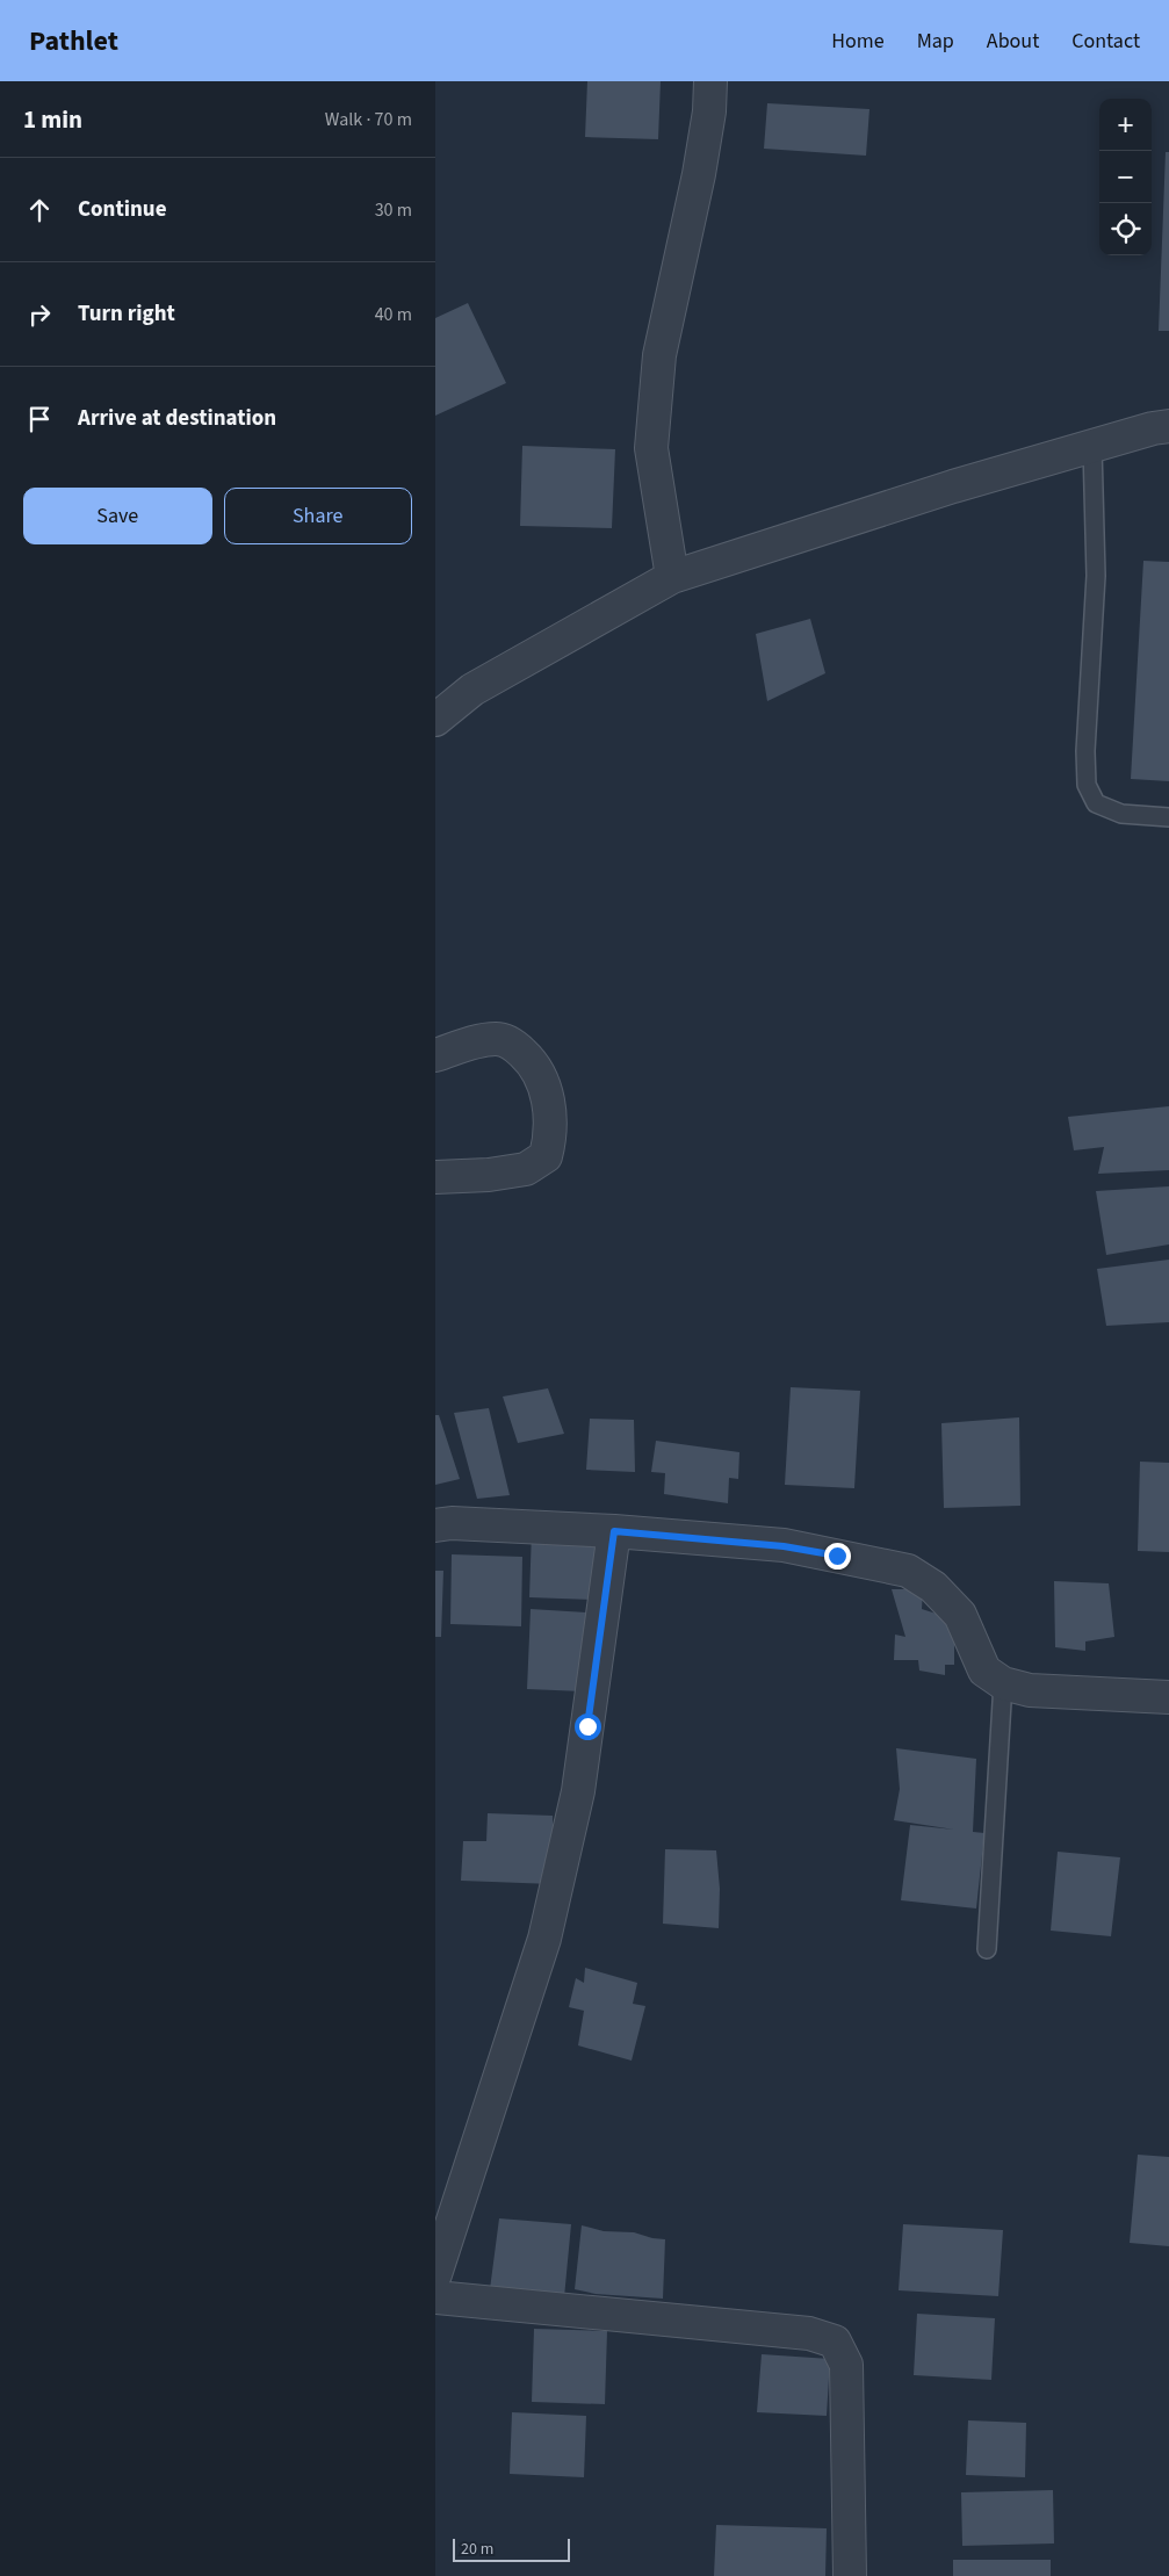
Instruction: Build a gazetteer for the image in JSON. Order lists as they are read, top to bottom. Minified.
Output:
{"scale_bar":"20 m","page":{"header":"Pathlet","nav":["Home","Map","About","Contact"],"heading":["1 min","Walk · 70 m"],"map_buttons":["+","−"],"list":[["Continue","30 m"],["Turn right","40 m"],"Arrive at destination"],"buttons":["Save","Share"],"scale":"20 m"}}
